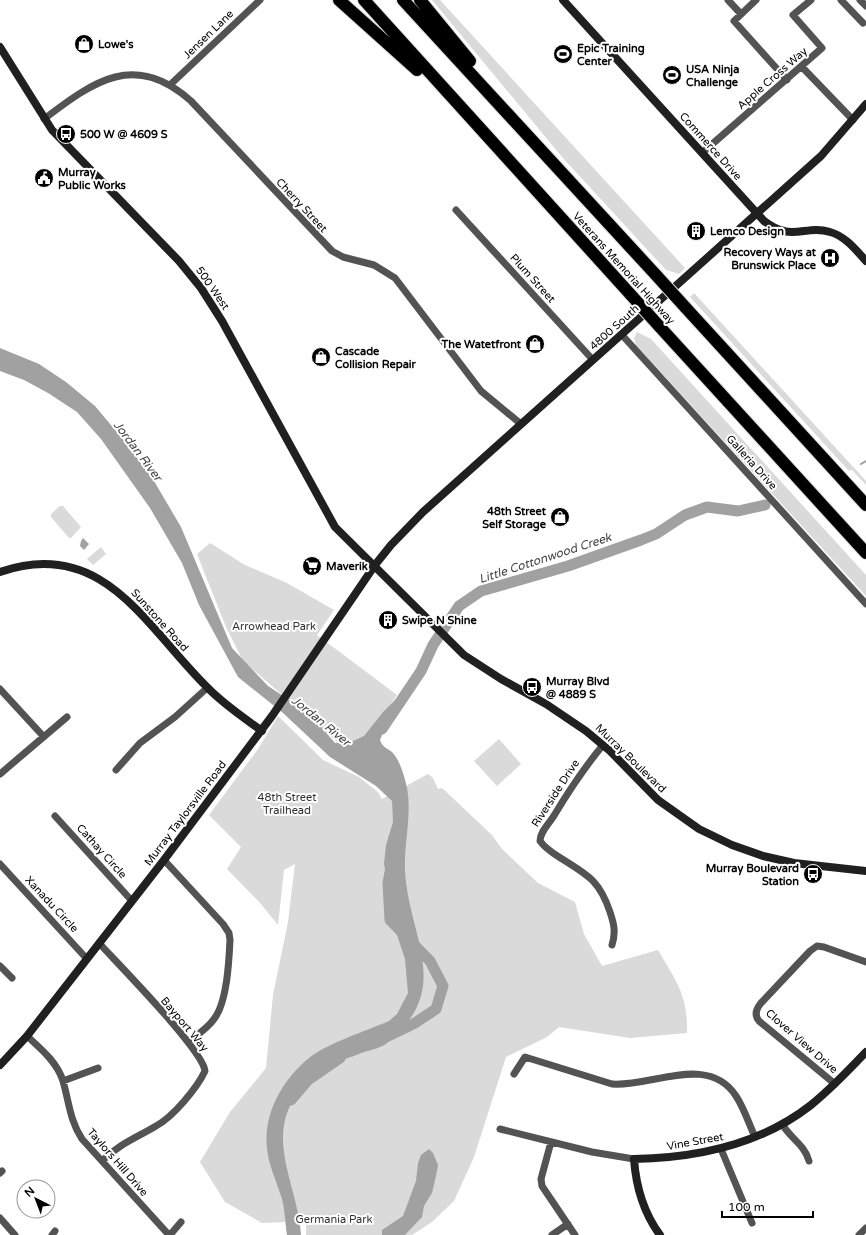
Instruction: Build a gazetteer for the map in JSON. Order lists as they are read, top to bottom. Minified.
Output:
{"streets":{"highway":["Veterans Memorial Highway"],"street":["Jensen Lane","Apple Cross Way","Commerce Drive","Cherry Street","Plum Street","500 West","4800 South","Galleria Drive","Sunstone Road","Murray Boulevard","Riverside Drive","Murray Taylorsville Road","Cathay Circle","Xanadu Circle","Bayport Way","Clover View Drive","Vine Street","Taylors Hill Drive"]},"crossings":[["Jensen Lane","Cherry Street"],["Apple Cross Way","Commerce Drive"],["Commerce Drive","4800 South"],["Cherry Street","500 West"],["Cherry Street","4800 South"],["Plum Street","4800 South"],["500 West","4800 South"],["500 West","Murray Boulevard"],["500 West","Murray Taylorsville Road"],["4800 South","Galleria Drive"],["4800 South","Murray Boulevard"],["4800 South","Murray Taylorsville Road"],["Sunstone Road","Murray Taylorsville Road"],["Murray Boulevard","Riverside Drive"],["Murray Boulevard","Murray Taylorsville Road"],["Murray Taylorsville Road","Cathay Circle"],["Murray Taylorsville Road","Xanadu Circle"],["Murray Taylorsville Road","Bayport Way"],["Murray Taylorsville Road","Taylors Hill Drive"],["Bayport Way","Taylors Hill Drive"],["Clover View Drive","Vine Street"]],"water":["Jordan River","Little Cottonwood Creek"],"parks":["Arrowhead Park","48th Street Trailhead","Germania Park"],"places":{"shop":["Lowe's","The Watetfront","Cascade Collision Repair","48th Street Self Storage"],"sports":["Epic Training Center","USA Ninja Challenge"],"bus stop":["500 W @ 4609 S","Murray Blvd @ 4889 S","Murray Boulevard Station"],"public building":["Murray Public Works"],"building":["Lemco Design","Swipe N Shine"],"hospital":["Recovery Ways at Brunswick Place"],"supermarket":["Maverik"]},"scale_bar":"100 m","north":"top left"}
